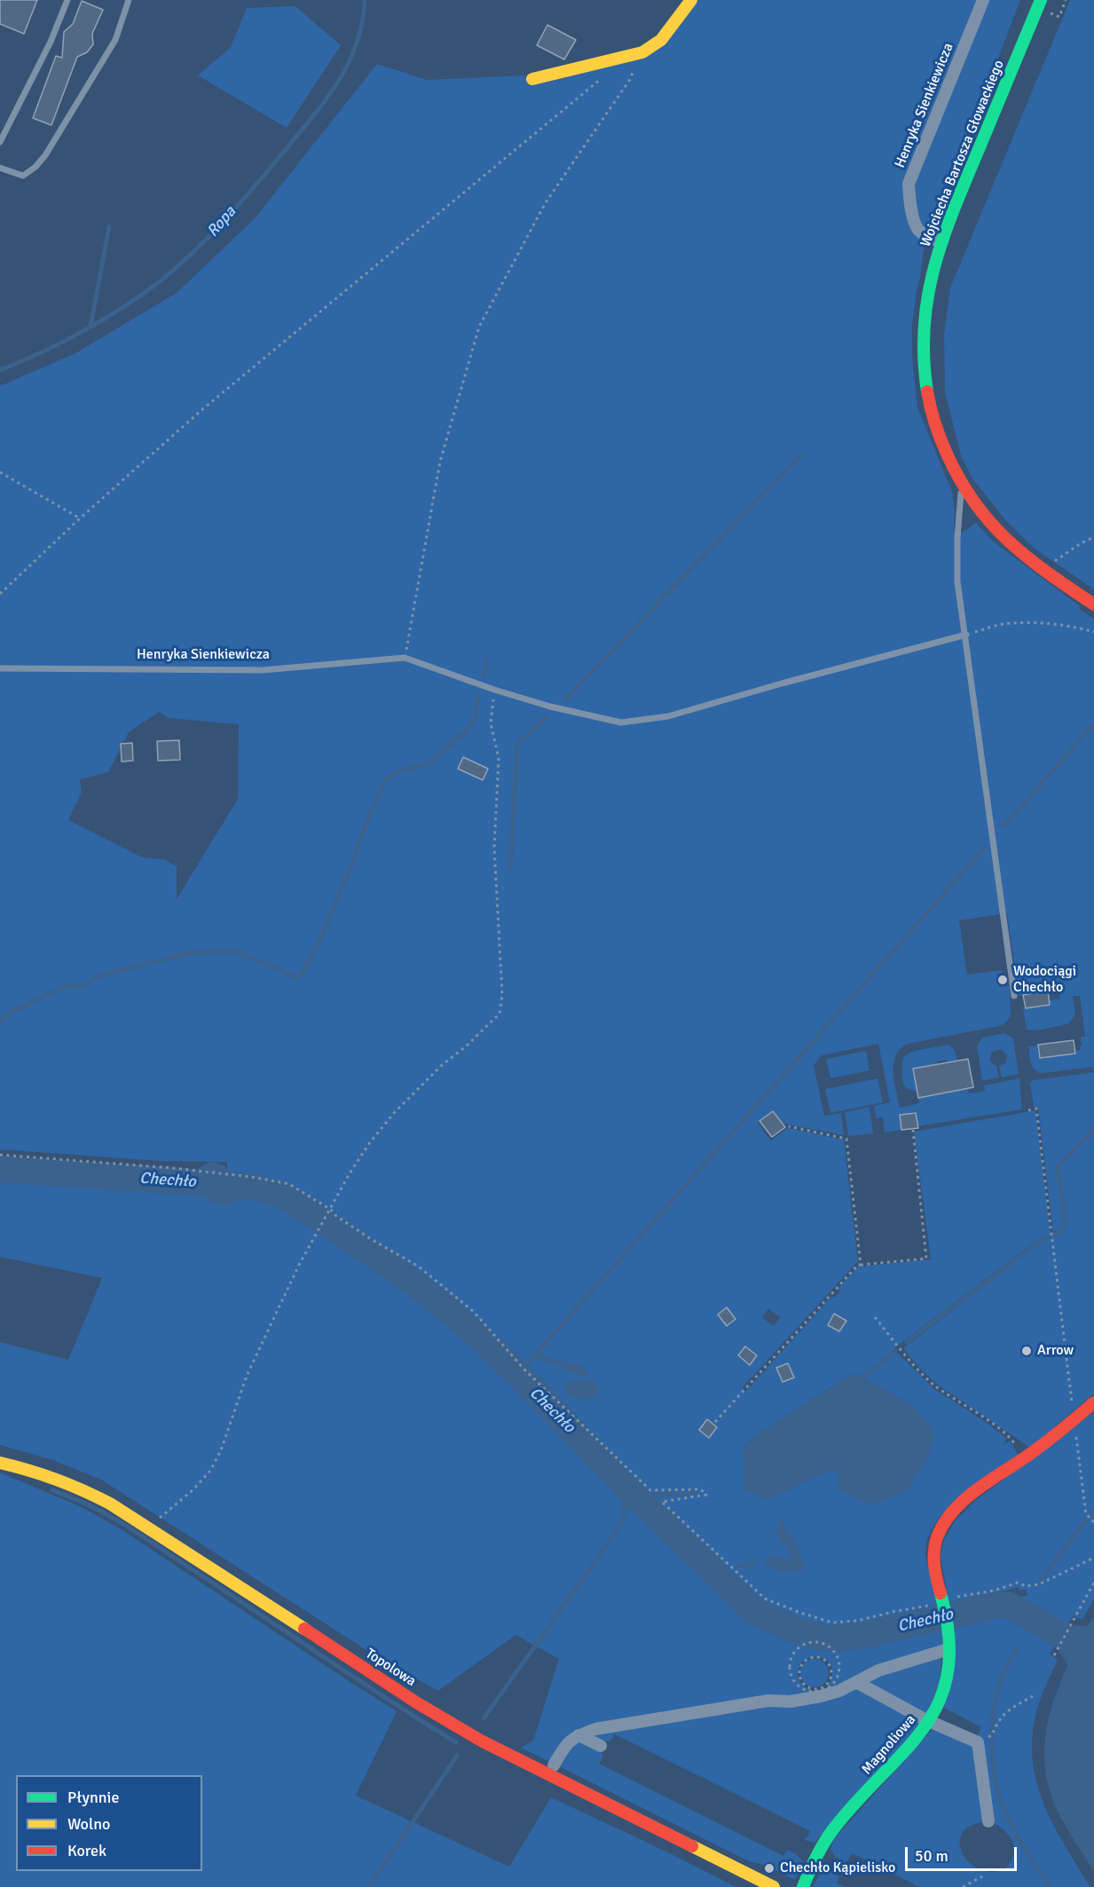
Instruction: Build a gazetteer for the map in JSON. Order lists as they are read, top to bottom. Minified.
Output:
{"streets":{"street":["Henryka Sienkiewicza","Wojciecha Bartosza Głowackiego","Topolowa","Magnoliowa"]},"crossings":[["Henryka Sienkiewicza","Wojciecha Bartosza Głowackiego"]],"water":["Ropa","Chechło"],"places":["Wodociągi Chechło","Arrow","Chechło Kąpielisko"],"legend":["Płynnie","Wolno","Korek"],"scale_bar":"50 m"}
